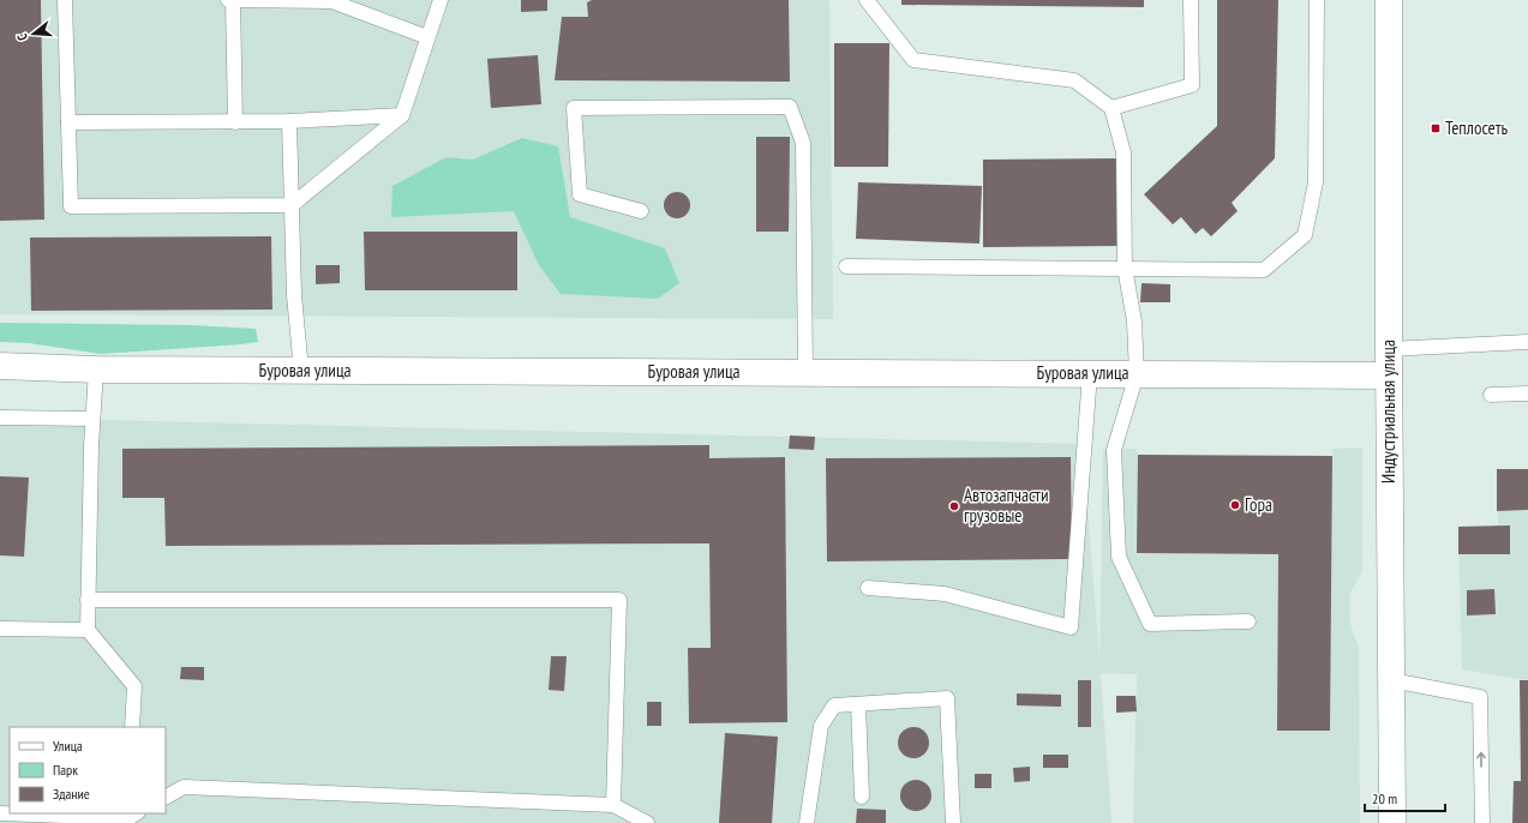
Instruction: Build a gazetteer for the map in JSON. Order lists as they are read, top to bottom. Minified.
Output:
{"streets":{"street":["Буровая улица","Индустриальная улица"]},"crossings":[["Буровая улица","Индустриальная улица"]],"places":{"transit":["Теплосеть"],"other":["Гора","Автозапчасти грузовые"]},"legend":["Улица","Парк","Здание"],"scale_bar":"20 m","north":"left"}
